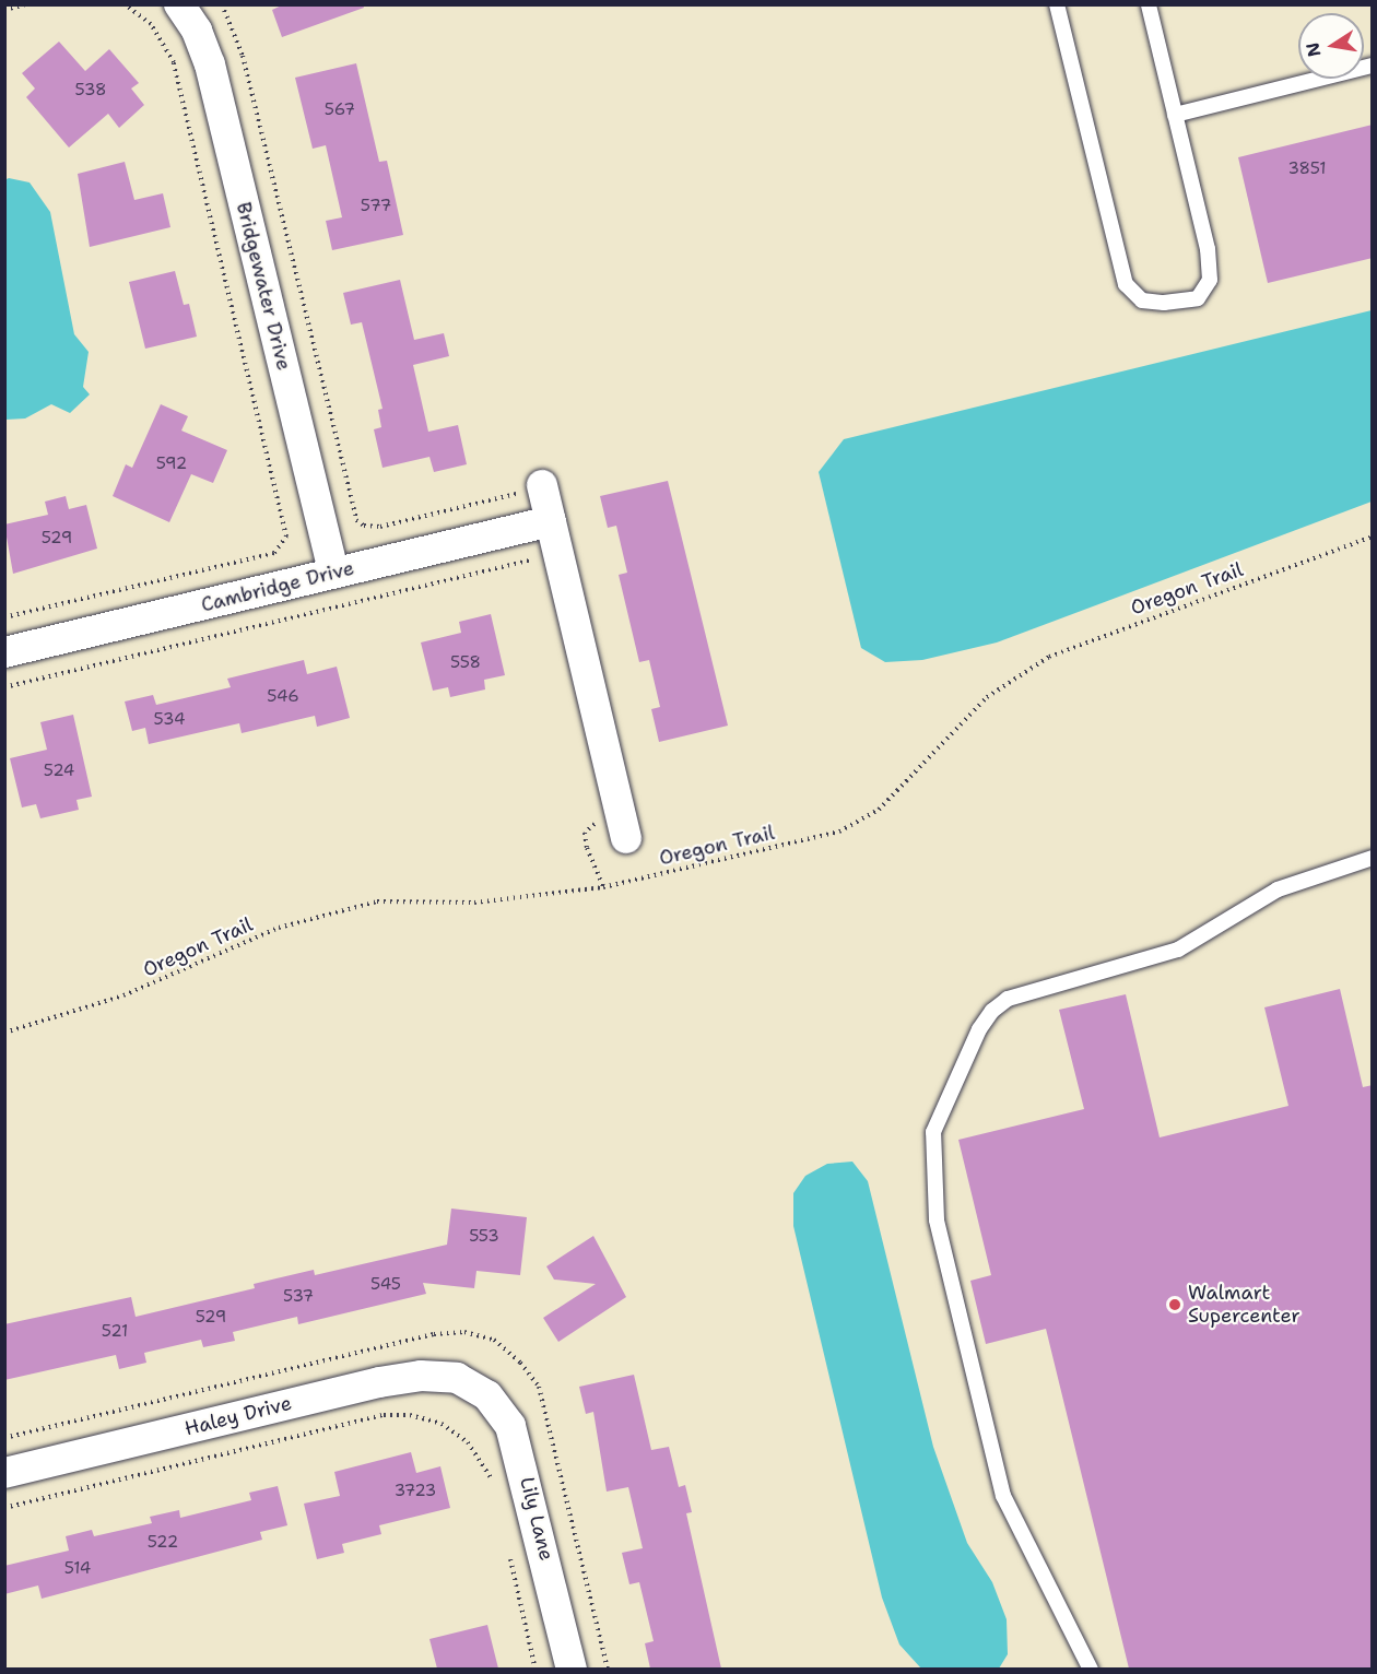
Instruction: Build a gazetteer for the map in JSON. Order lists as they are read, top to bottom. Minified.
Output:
{"streets":{"street":["Bridgewater Drive","Cambridge Drive","Haley Drive","Lily Lane"],"path":["Oregon Trail"]},"crossings":[["Bridgewater Drive","Cambridge Drive"],["Haley Drive","Lily Lane"]],"places":["Walmart Supercenter"],"house_numbers":["538","567","3851","577","592","529","558","546","534","524","553","545","537","529","521","3723","522","514"],"north":"left"}
